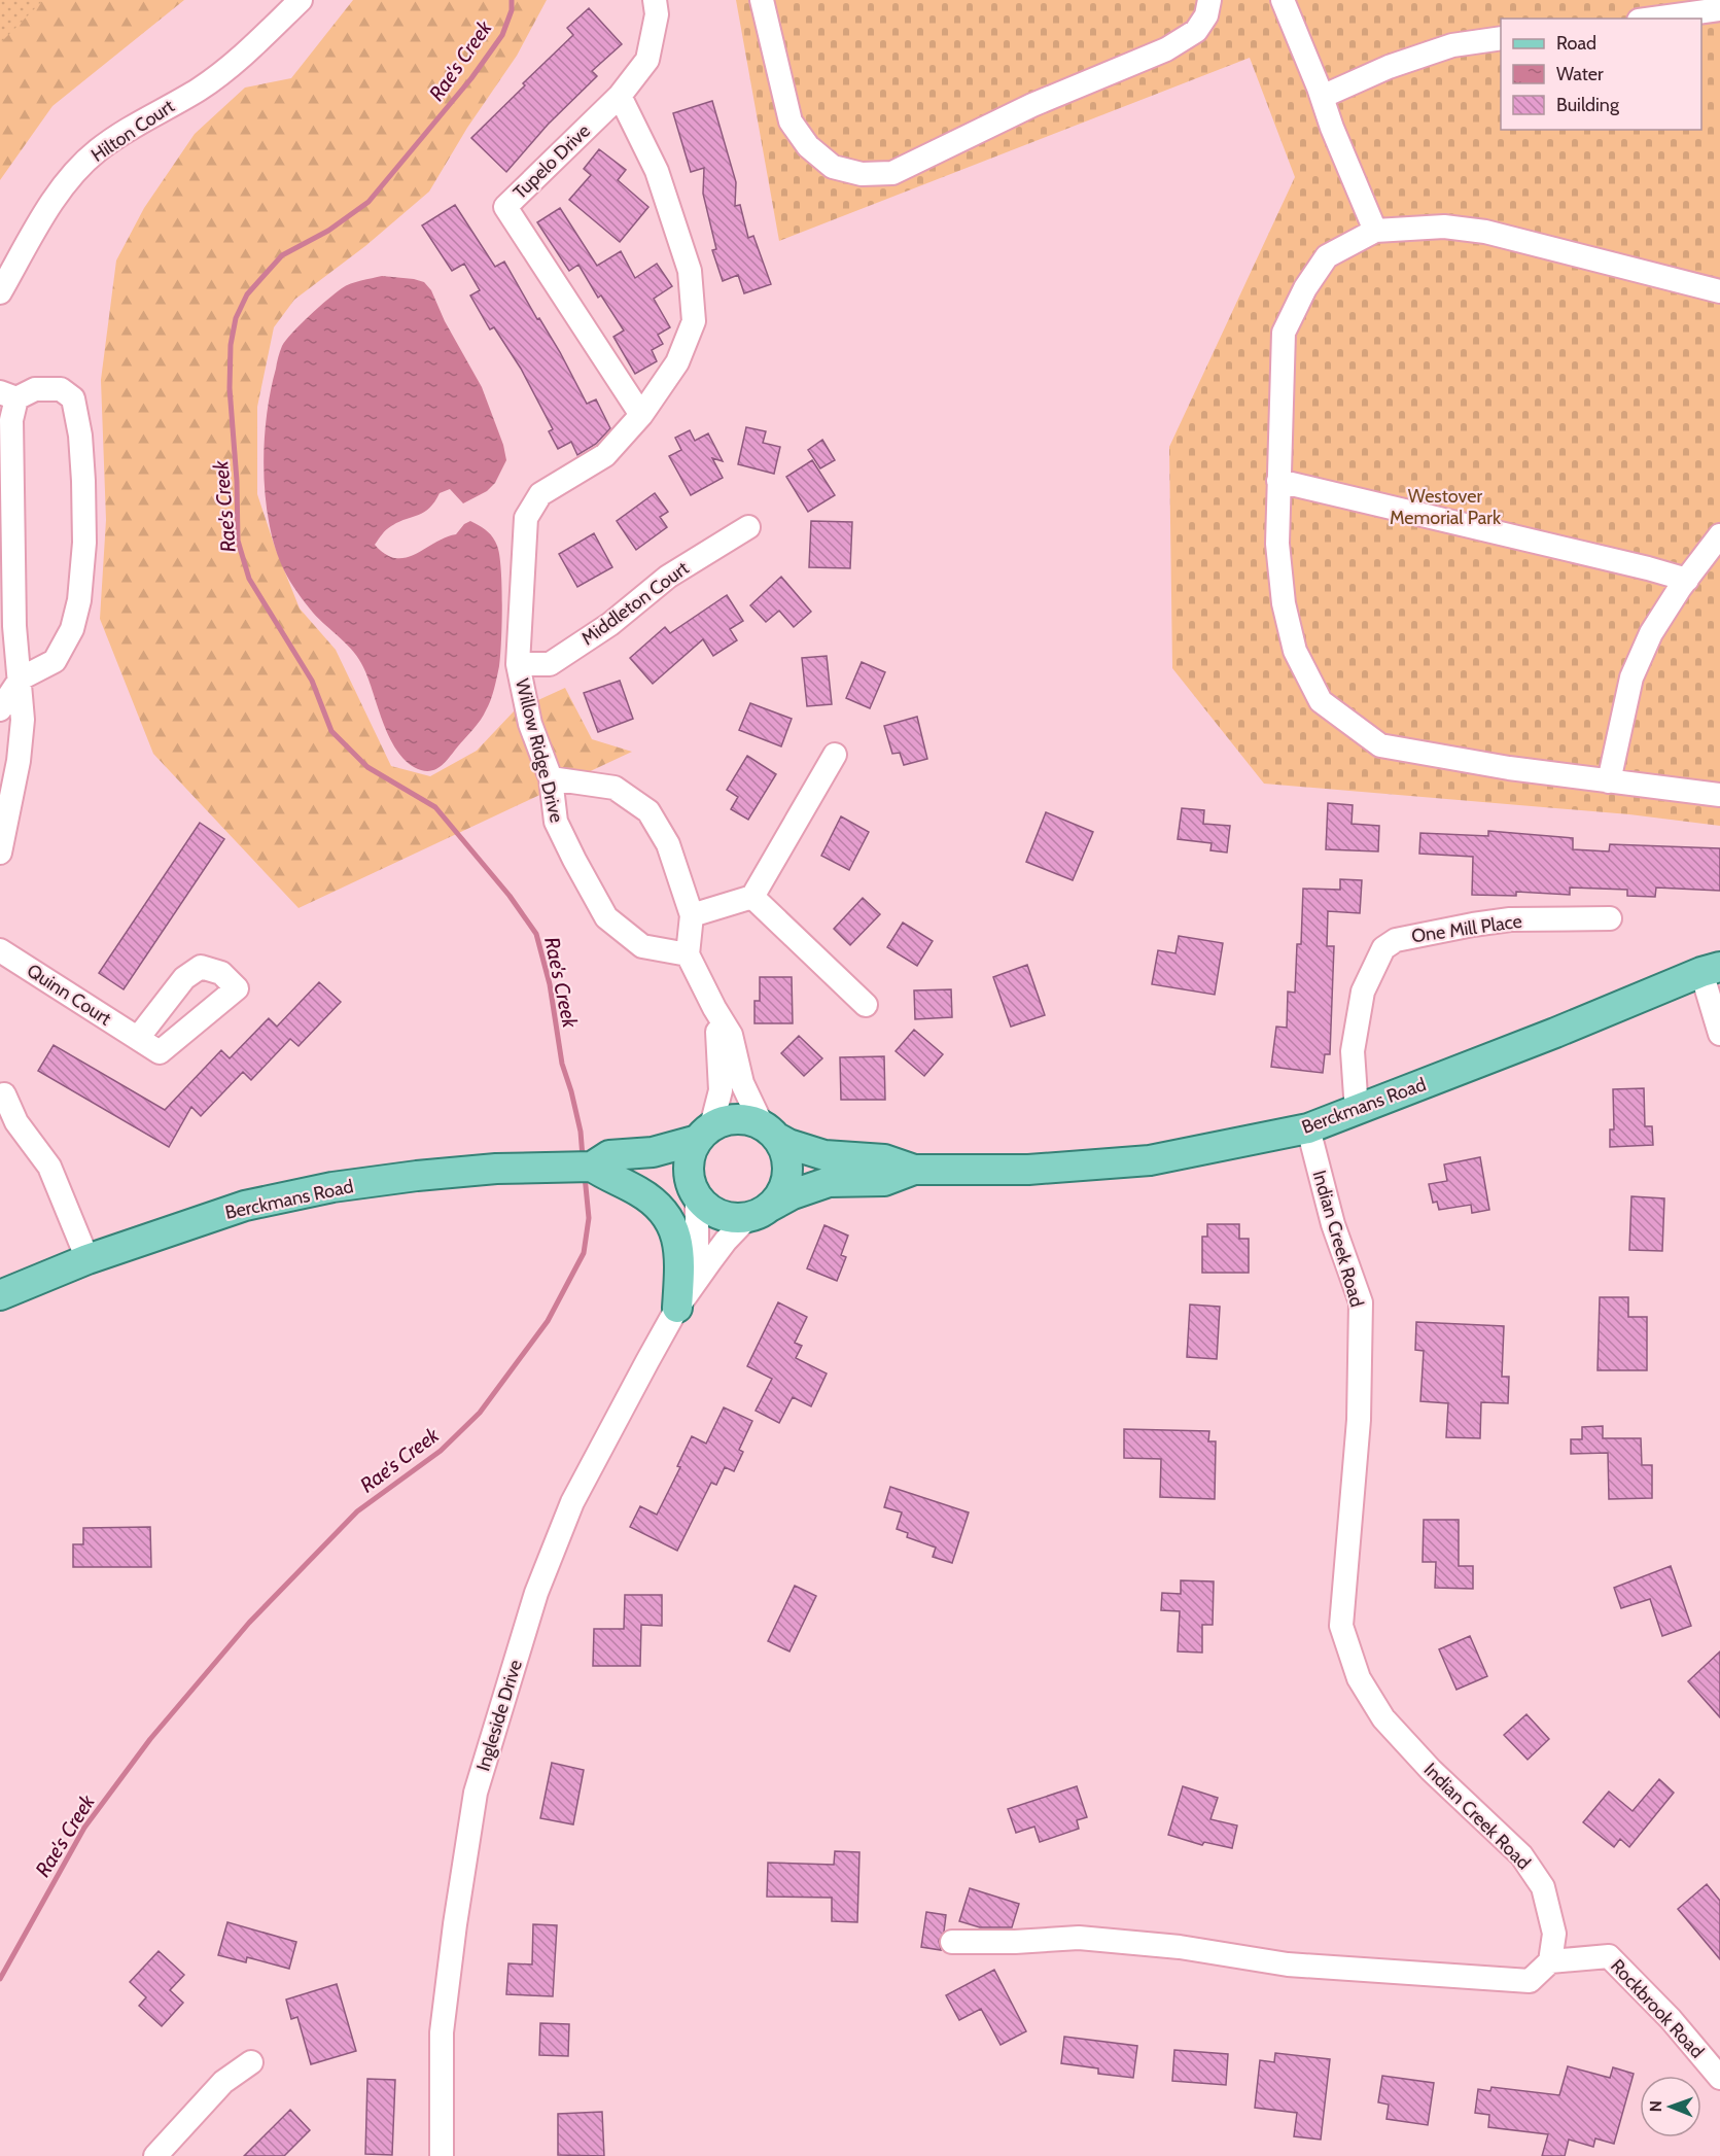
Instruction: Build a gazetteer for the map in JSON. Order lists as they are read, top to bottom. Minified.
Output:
{"streets":{"main road":["Berckmans Road"],"street":["Hilton Court","Tupelo Drive","Middleton Court","Willow Ridge Drive","One Mill Place","Quinn Court","Indian Creek Road","Ingleside Drive","Rockbrook Road"]},"crossings":[["Tupelo Drive","Willow Ridge Drive"],["Middleton Court","Willow Ridge Drive"],["One Mill Place","Berckmans Road"],["Berckmans Road","Indian Creek Road"],["Berckmans Road","Ingleside Drive"],["Indian Creek Road","Rockbrook Road"]],"water":["Rae's Creek"],"parks":["Westover Memorial Park"],"legend":["Road","Water","Building"],"north":"left"}
